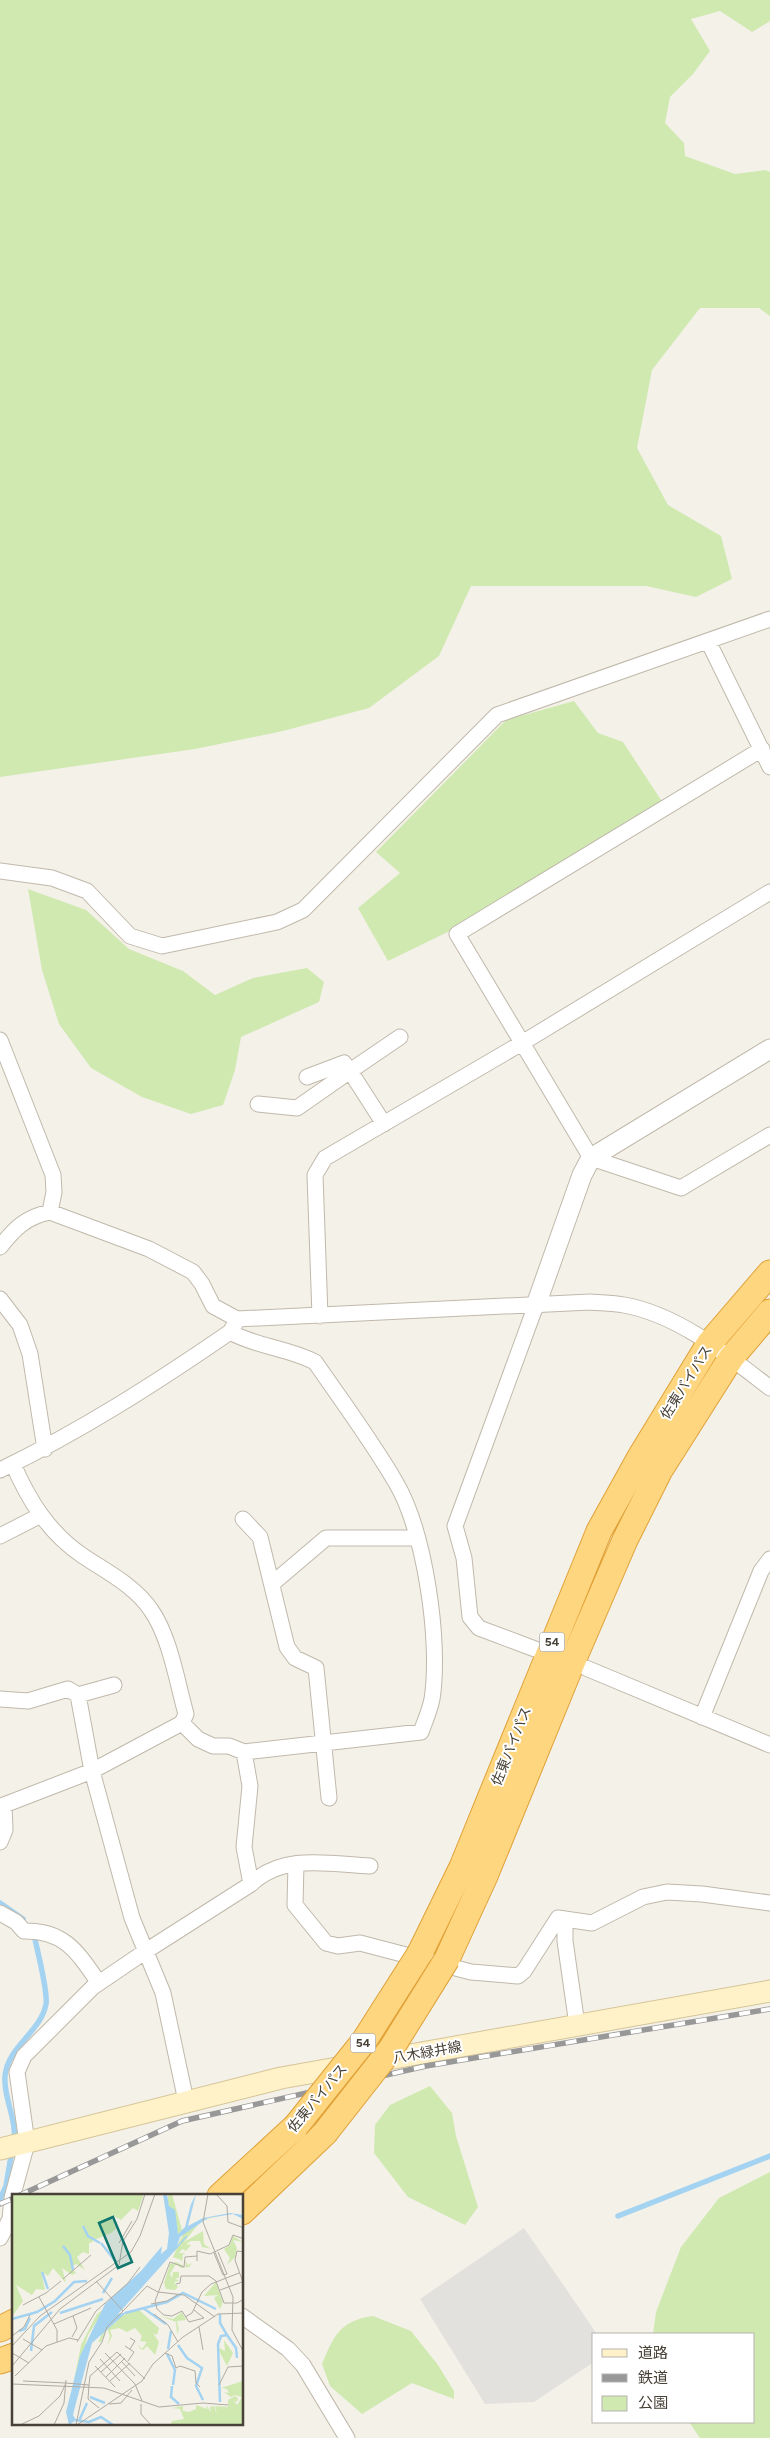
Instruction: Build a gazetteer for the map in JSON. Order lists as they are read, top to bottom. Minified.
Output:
{"streets":{"highway":["佐東バイパス","54"],"main road":["八木緑井線"]},"legend":["道路","鉄道","公園"]}
